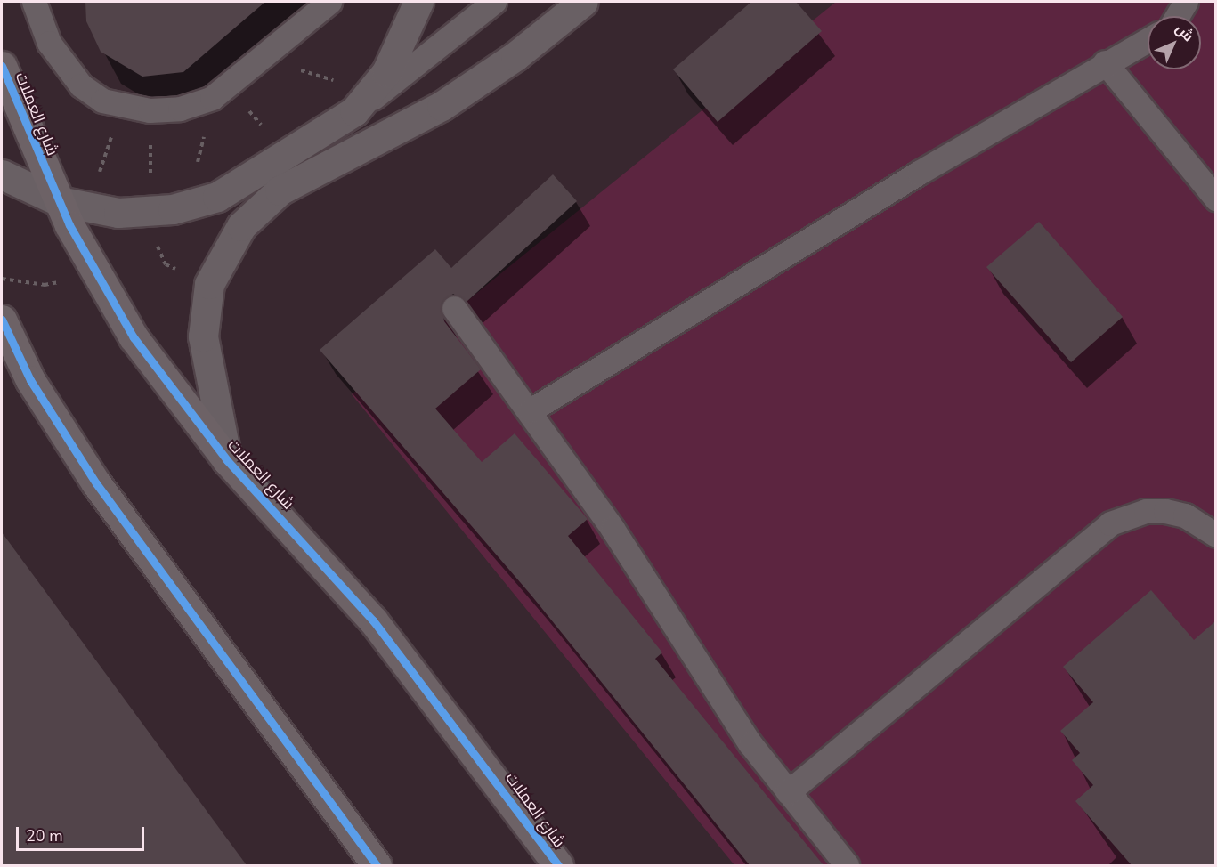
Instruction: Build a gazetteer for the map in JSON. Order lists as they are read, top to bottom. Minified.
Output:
{"streets":{"street":["شارع العملات"]},"scale_bar":"20 m","north":"top right"}
